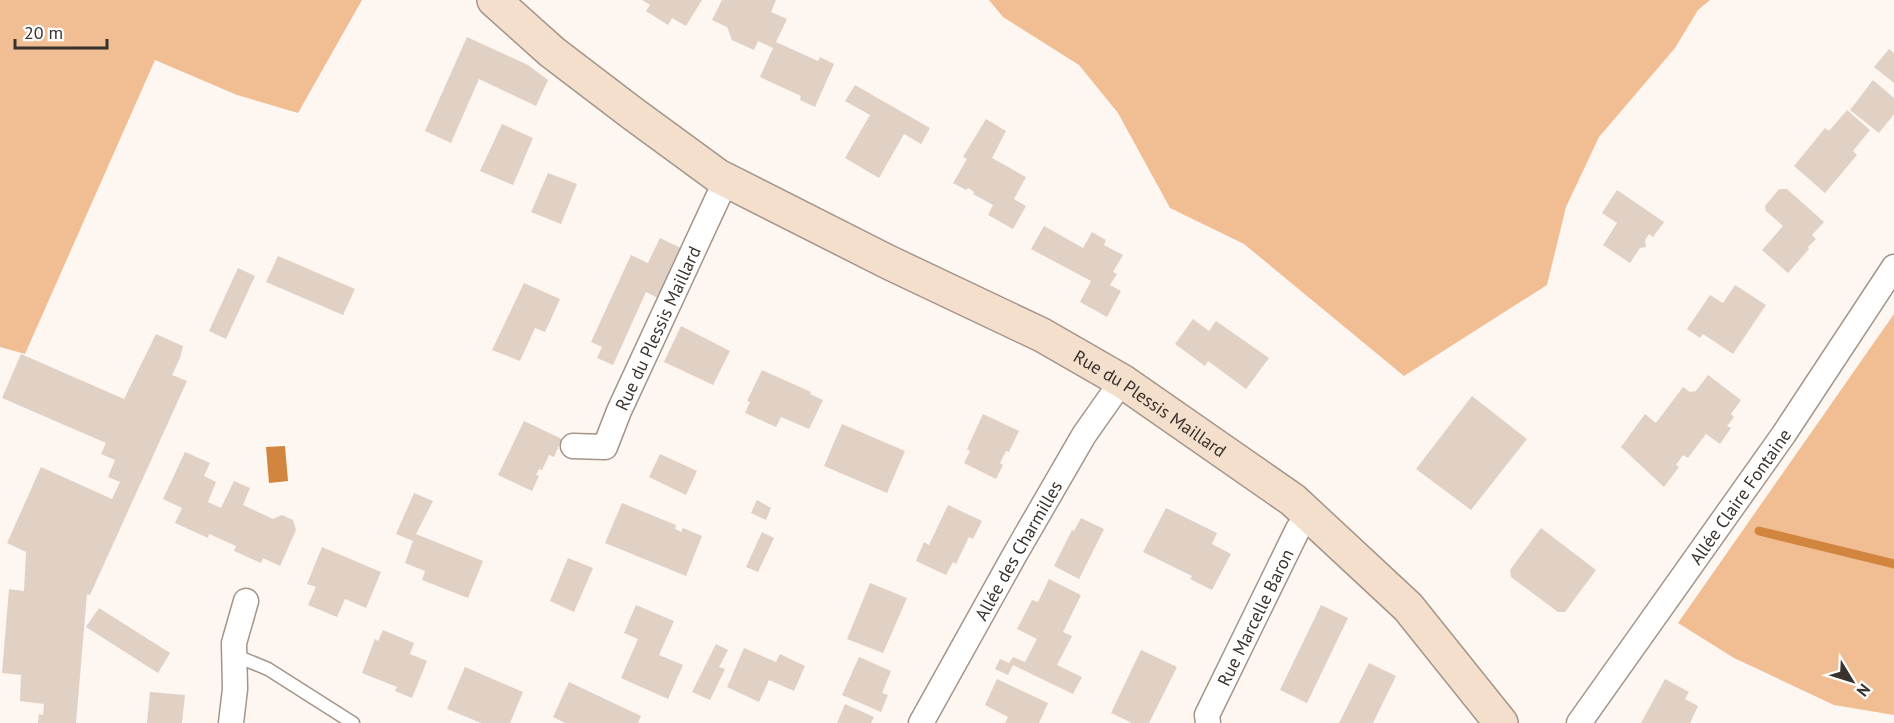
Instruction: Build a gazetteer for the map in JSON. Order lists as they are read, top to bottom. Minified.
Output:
{"streets":{"street":["Rue du Plessis Maillard","Allée Claire Fontaine","Allée des Charmilles","Rue Marcelle Baron"]},"crossings":[["Rue du Plessis Maillard","Allée des Charmilles"],["Rue du Plessis Maillard","Rue Marcelle Baron"]],"scale_bar":"20 m","north":"bottom right"}
